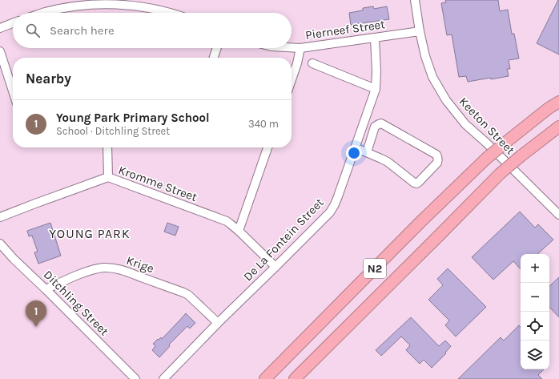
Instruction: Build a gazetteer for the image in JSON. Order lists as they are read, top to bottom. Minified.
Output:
{"streets":{"highway":["N2"],"street":["Pierneef Street","Keeton Street","Kromme Street","De La Fontein Street","Krige","Ditchling Street"]},"crossings":[["Pierneef Street","Keeton Street"],["Pierneef Street","De La Fontein Street"],["Kromme Street","De La Fontein Street"],["De La Fontein Street","Krige"],["Krige","Ditchling Street"]],"districts":["YOUNG PARK"],"page":{"search":"Search here","heading":"Nearby","list":[{"mark":"1","name":"Young Park Primary School","note":"School · Ditchling Street","value":"340 m"}],"map_buttons":["+","−"],"pins":"1"}}
